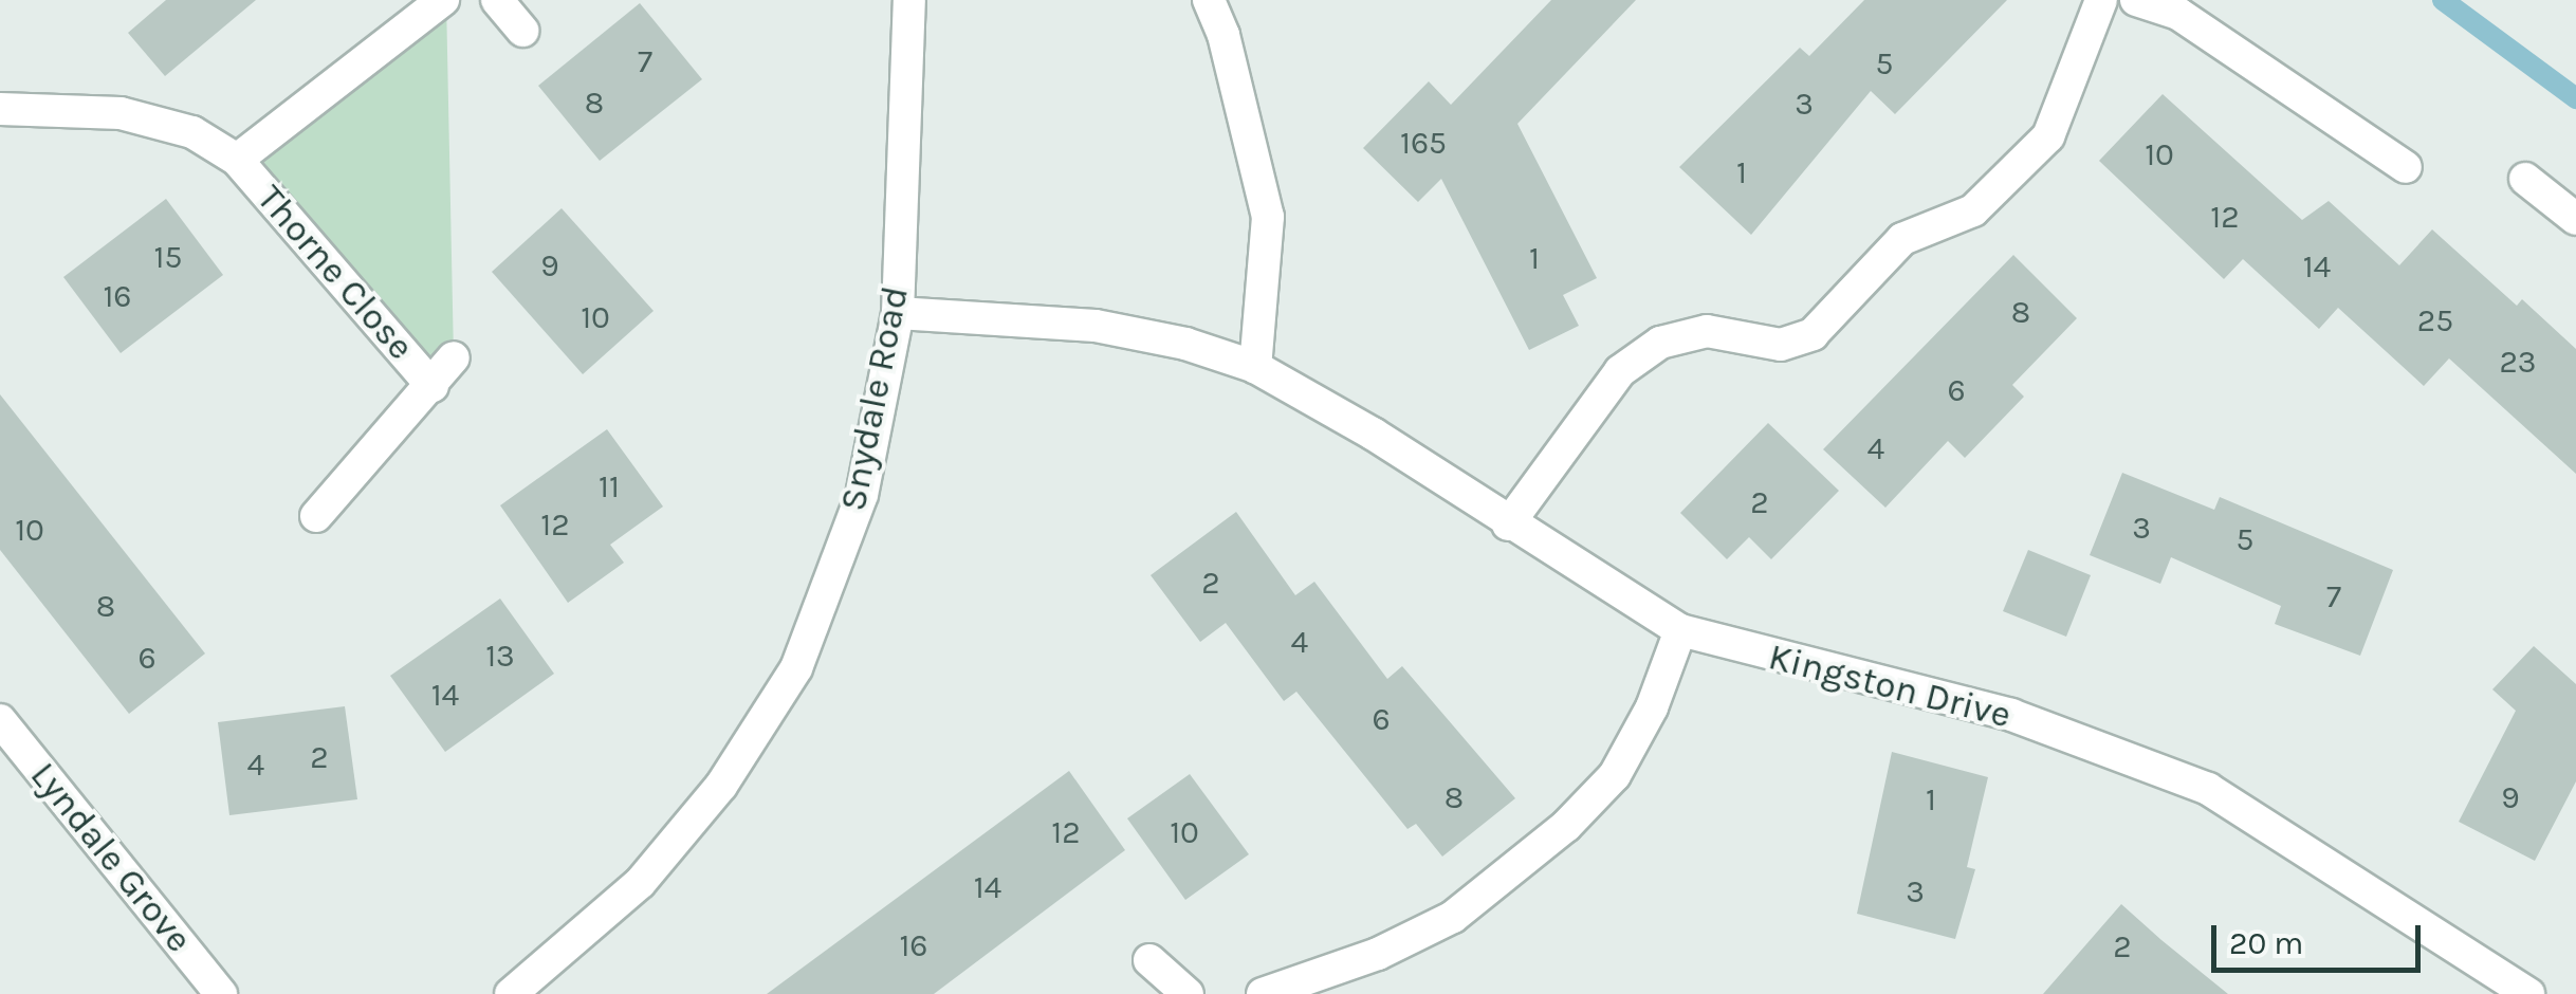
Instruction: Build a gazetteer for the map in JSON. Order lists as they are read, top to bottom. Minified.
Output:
{"streets":{"street":["Thorne Close","Snydale Road","Kingston Drive","Lyndale Grove"]},"crossings":[["Snydale Road","Kingston Drive"]],"house_numbers":["7","5","8","3","165","10","1","12","15","1","9","14","16","8","10","25","23","6","4","11","2","12","3","10","5","2","7","8","4","13","6","14","6","2","4","8","9","1","12","10","14","3","16","2"],"scale_bar":"20 m"}
